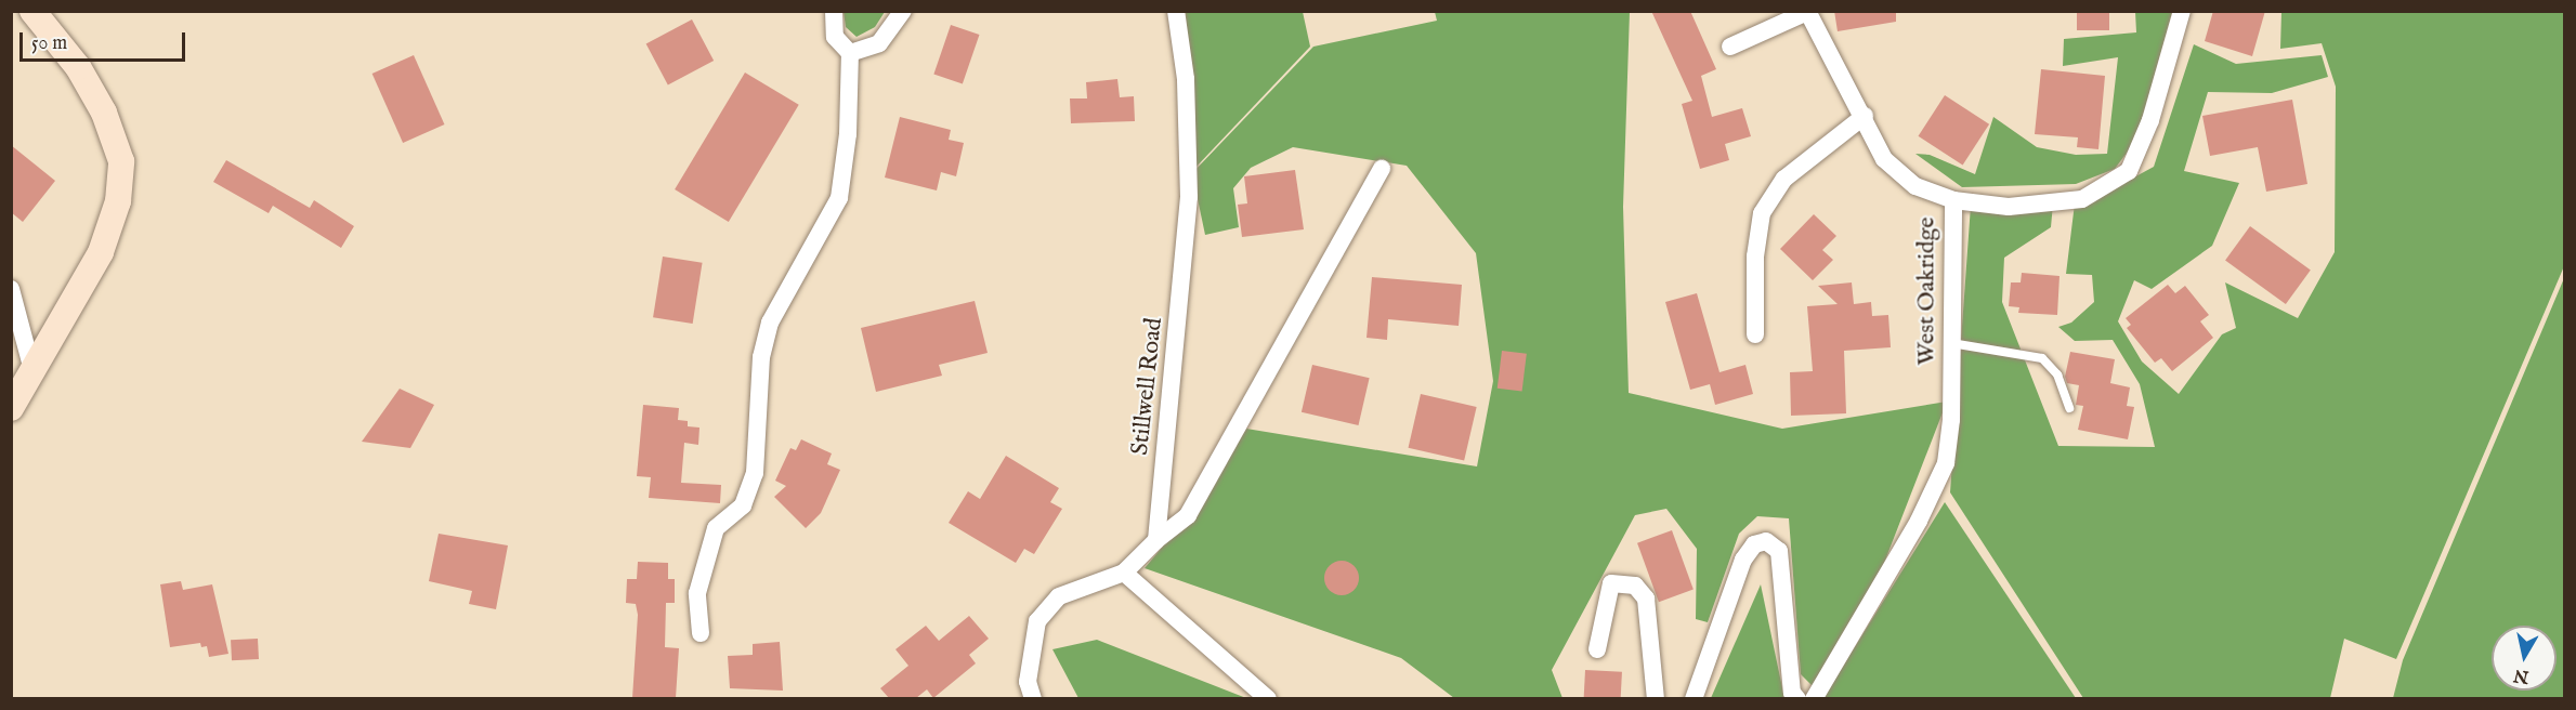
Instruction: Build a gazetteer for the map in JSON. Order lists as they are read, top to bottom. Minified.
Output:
{"streets":{"street":["West Oakridge","Stillwell Road"]},"scale_bar":"50 m","north":"bottom"}
